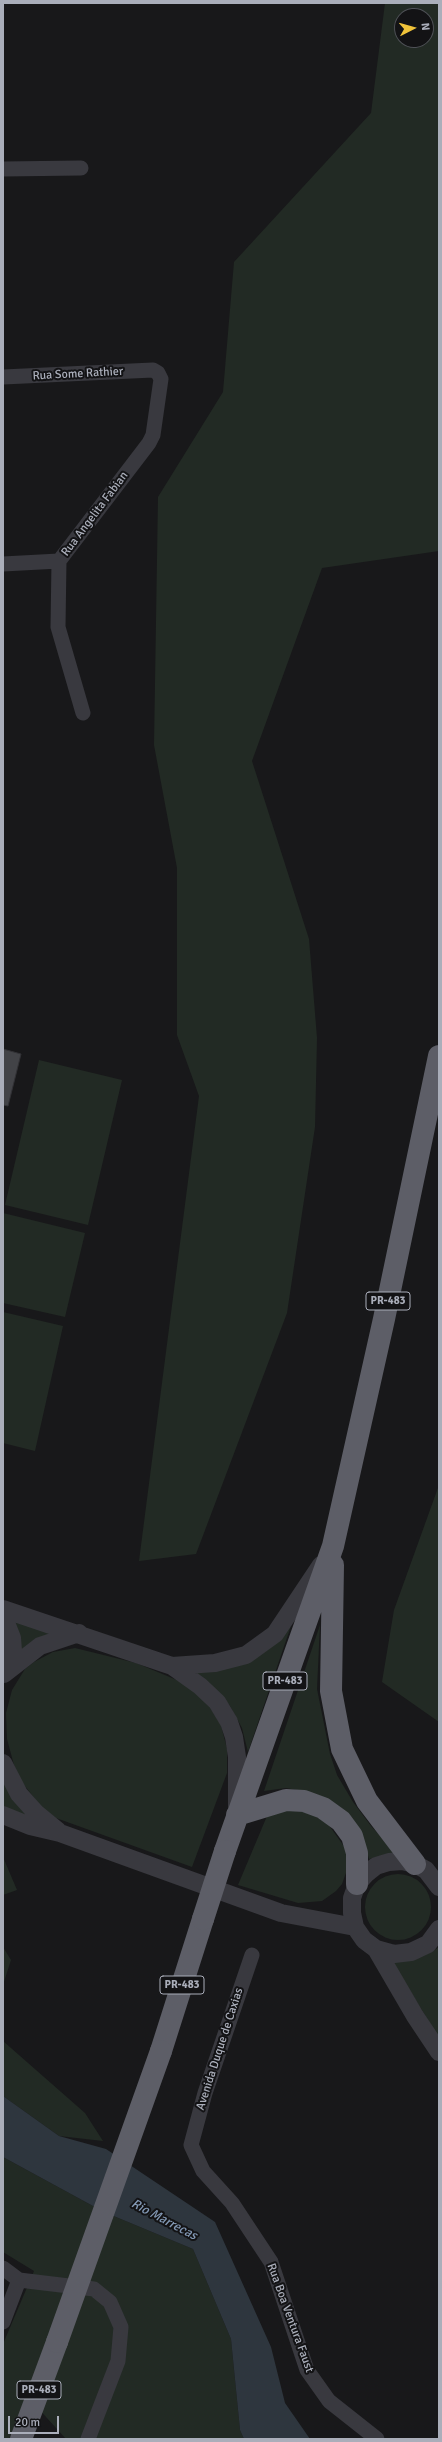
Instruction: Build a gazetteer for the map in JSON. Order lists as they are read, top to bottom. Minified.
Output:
{"streets":{"highway":["PR-483"],"street":["Rua Some Rathier","Rua Angelita Fabian","Avenida Duque de Caxias","Rua Boa Ventura Faust"]},"crossings":[["Rua Some Rathier","Rua Angelita Fabian"],["Avenida Duque de Caxias","Rua Boa Ventura Faust"]],"water":["Rio Marrecas"],"scale_bar":"20 m","north":"right"}
